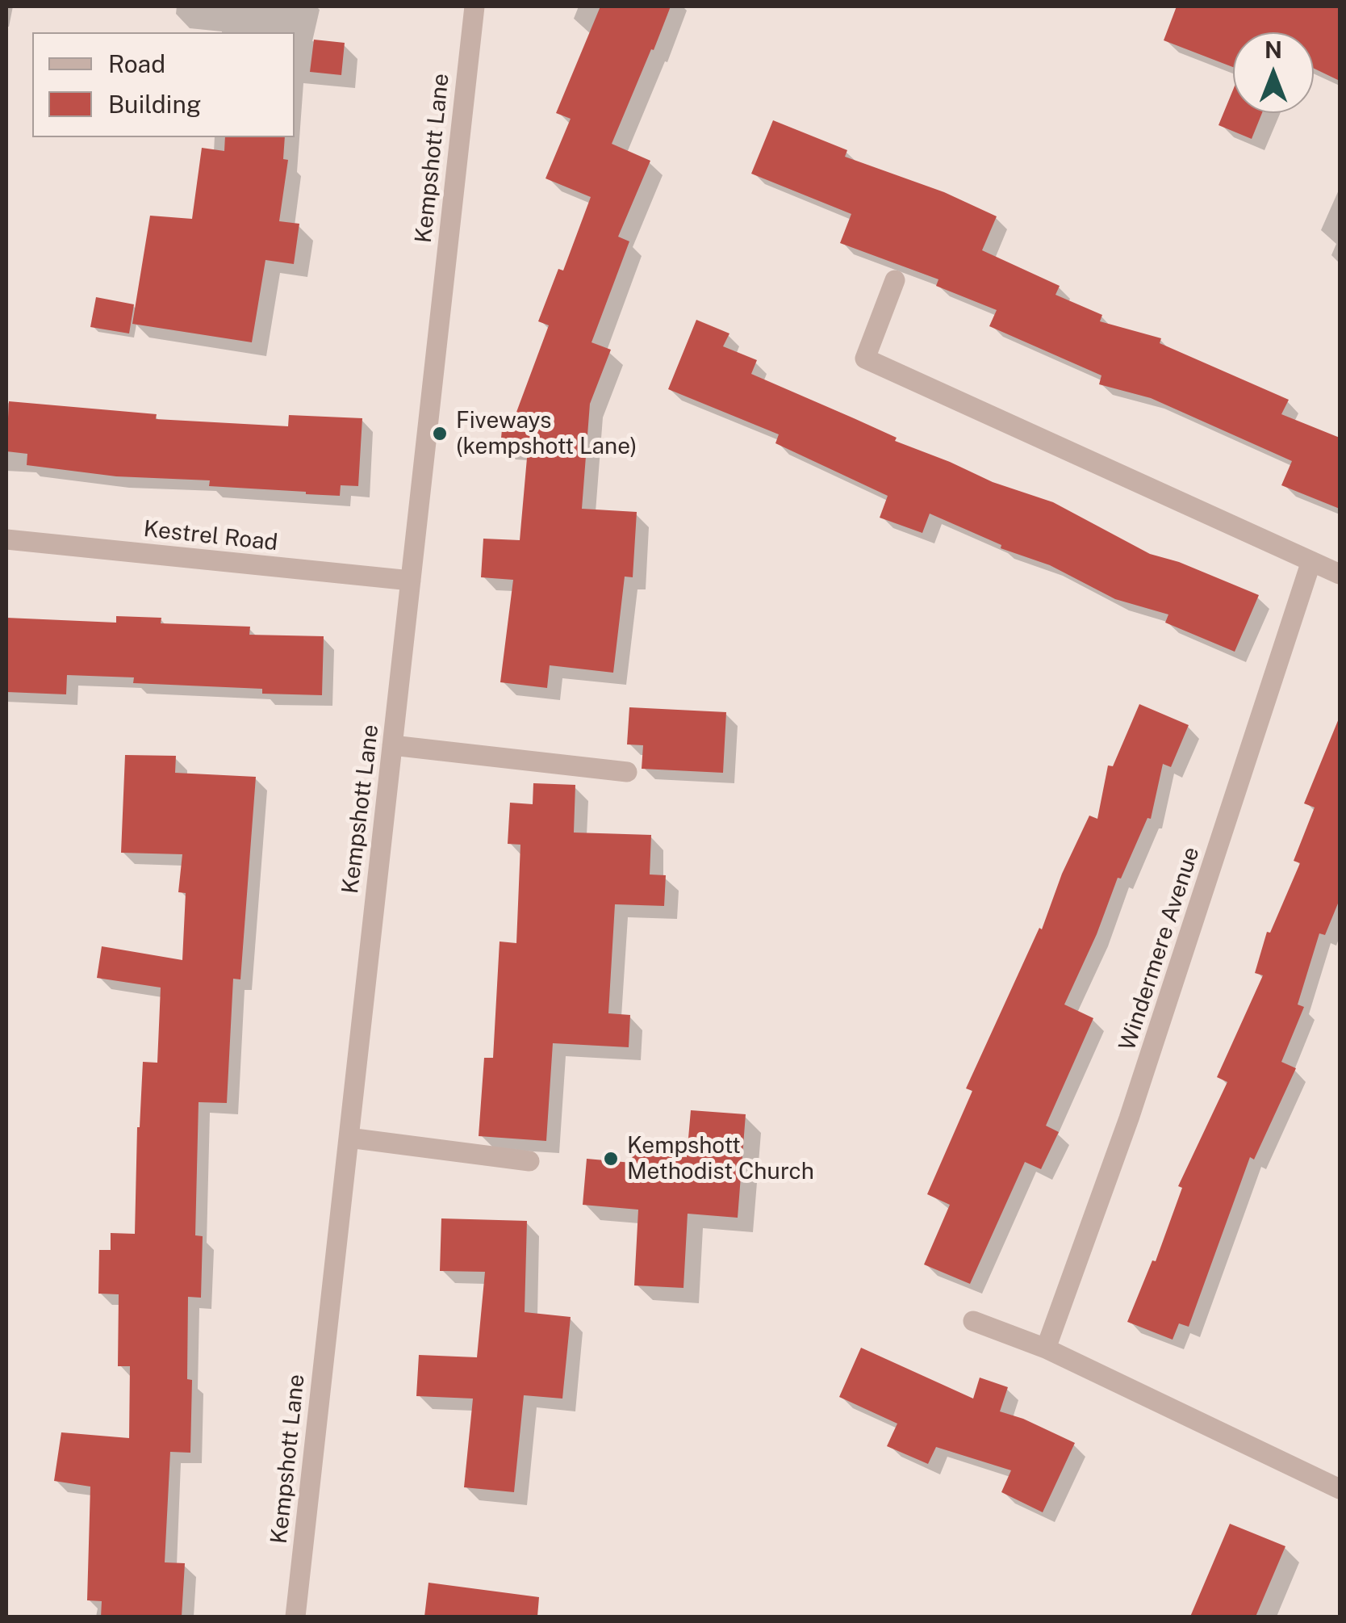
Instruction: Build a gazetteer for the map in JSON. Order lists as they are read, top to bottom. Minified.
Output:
{"streets":{"street":["Kempshott Lane","Kestrel Road","Windermere Avenue"]},"crossings":[["Kempshott Lane","Kestrel Road"]],"places":["Fiveways (kempshott Lane)","Kempshott Methodist Church"],"legend":["Road","Building"],"north":"top"}
